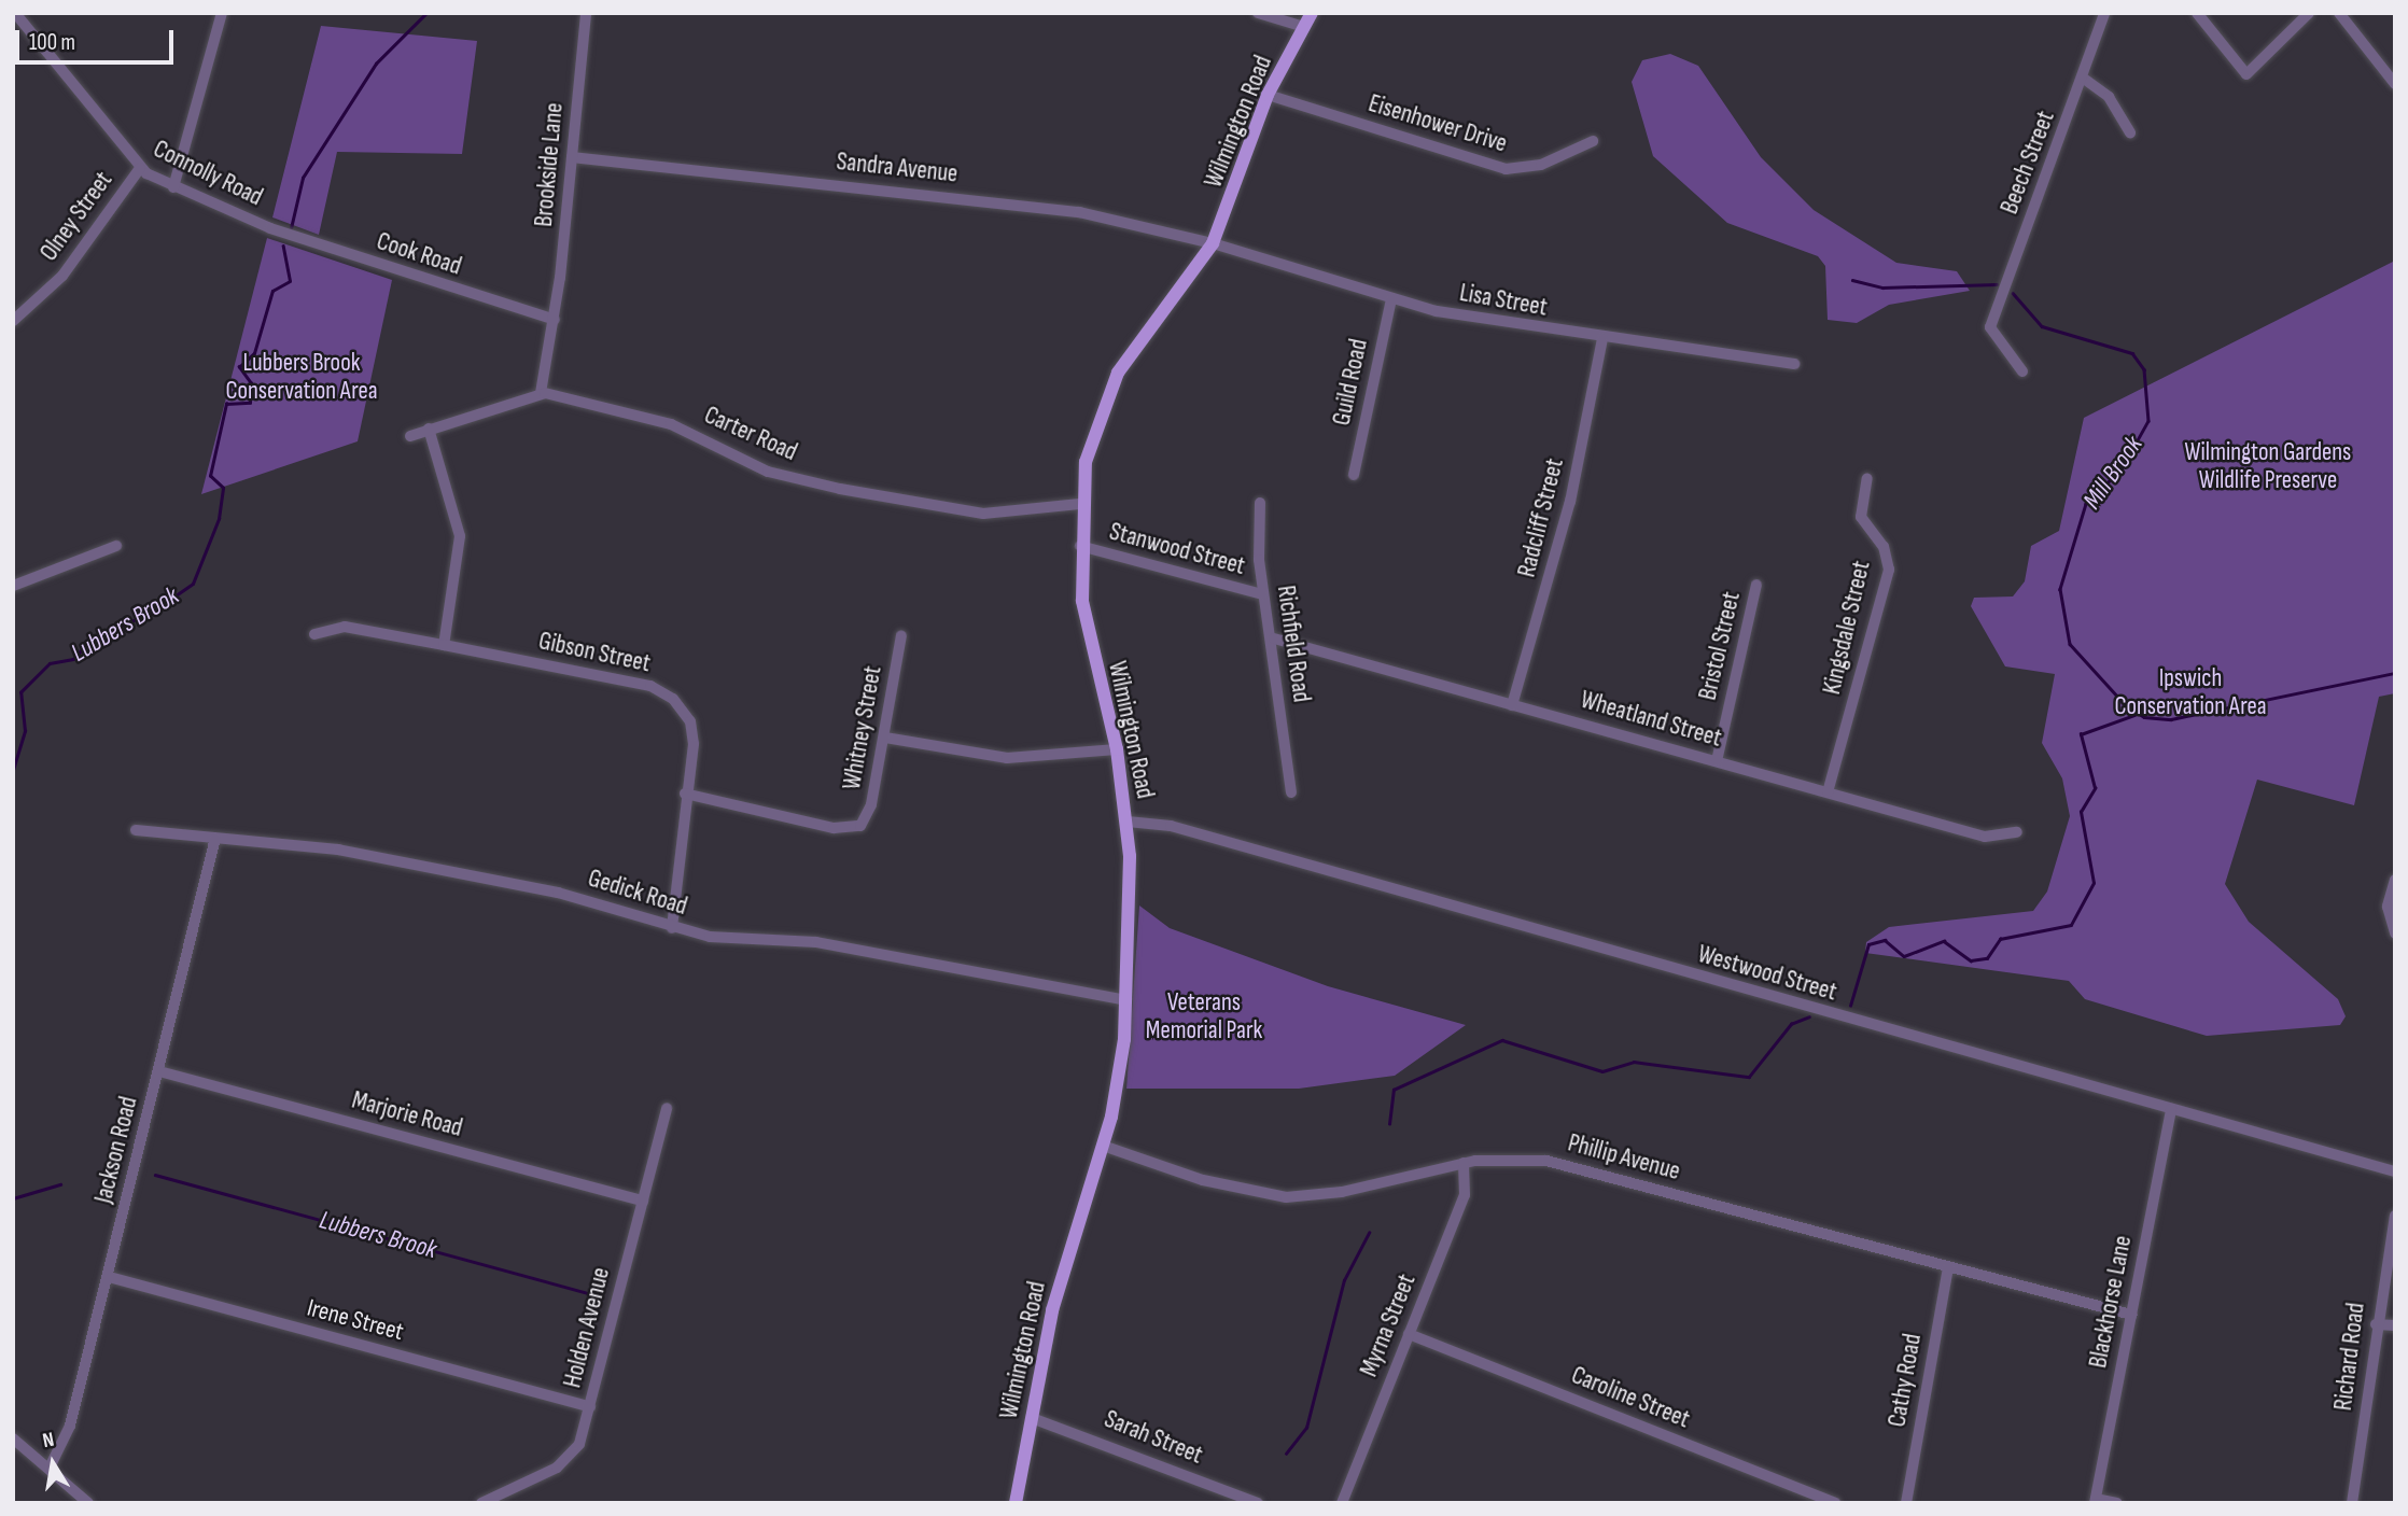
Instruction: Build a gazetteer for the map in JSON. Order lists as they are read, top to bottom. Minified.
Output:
{"streets":{"main road":["Wilmington Road"],"street":["Eisenhower Drive","Beech Street","Brookside Lane","Sandra Avenue","Connolly Road","Olney Street","Cook Road","Lisa Street","Guild Road","Carter Road","Radcliff Street","Stanwood Street","Kingsdale Street","Richfield Road","Bristol Street","Gibson Street","Wheatland Street","Whitney Street","Gedick Road","Westwood Street","Marjorie Road","Jackson Road","Phillip Avenue","Blackhorse Lane","Irene Street","Myrna Street","Holden Avenue","Richard Road","Cathy Road","Caroline Street","Sarah Street"]},"crossings":[["Wilmington Road","Eisenhower Drive"],["Wilmington Road","Sandra Avenue"],["Wilmington Road","Lisa Street"],["Wilmington Road","Carter Road"],["Wilmington Road","Stanwood Street"],["Wilmington Road","Gedick Road"],["Wilmington Road","Westwood Street"],["Wilmington Road","Phillip Avenue"],["Wilmington Road","Sarah Street"],["Brookside Lane","Sandra Avenue"],["Brookside Lane","Cook Road"],["Brookside Lane","Carter Road"],["Sandra Avenue","Lisa Street"],["Connolly Road","Olney Street"],["Connolly Road","Cook Road"],["Lisa Street","Guild Road"],["Lisa Street","Radcliff Street"],["Radcliff Street","Wheatland Street"],["Stanwood Street","Richfield Road"],["Kingsdale Street","Wheatland Street"],["Richfield Road","Wheatland Street"],["Bristol Street","Wheatland Street"],["Gibson Street","Whitney Street"],["Gibson Street","Gedick Road"],["Gedick Road","Jackson Road"],["Westwood Street","Blackhorse Lane"],["Marjorie Road","Jackson Road"],["Marjorie Road","Holden Avenue"],["Jackson Road","Irene Street"],["Phillip Avenue","Blackhorse Lane"],["Phillip Avenue","Myrna Street"],["Phillip Avenue","Cathy Road"],["Irene Street","Holden Avenue"],["Myrna Street","Caroline Street"]],"water":["Mill Brook","Lubbers Brook"],"parks":["Lubbers Brook Conservation Area","Wilmington Gardens Wildlife Preserve","Ipswich Conservation Area","Veterans Memorial Park"],"scale_bar":"100 m","north":"top"}
